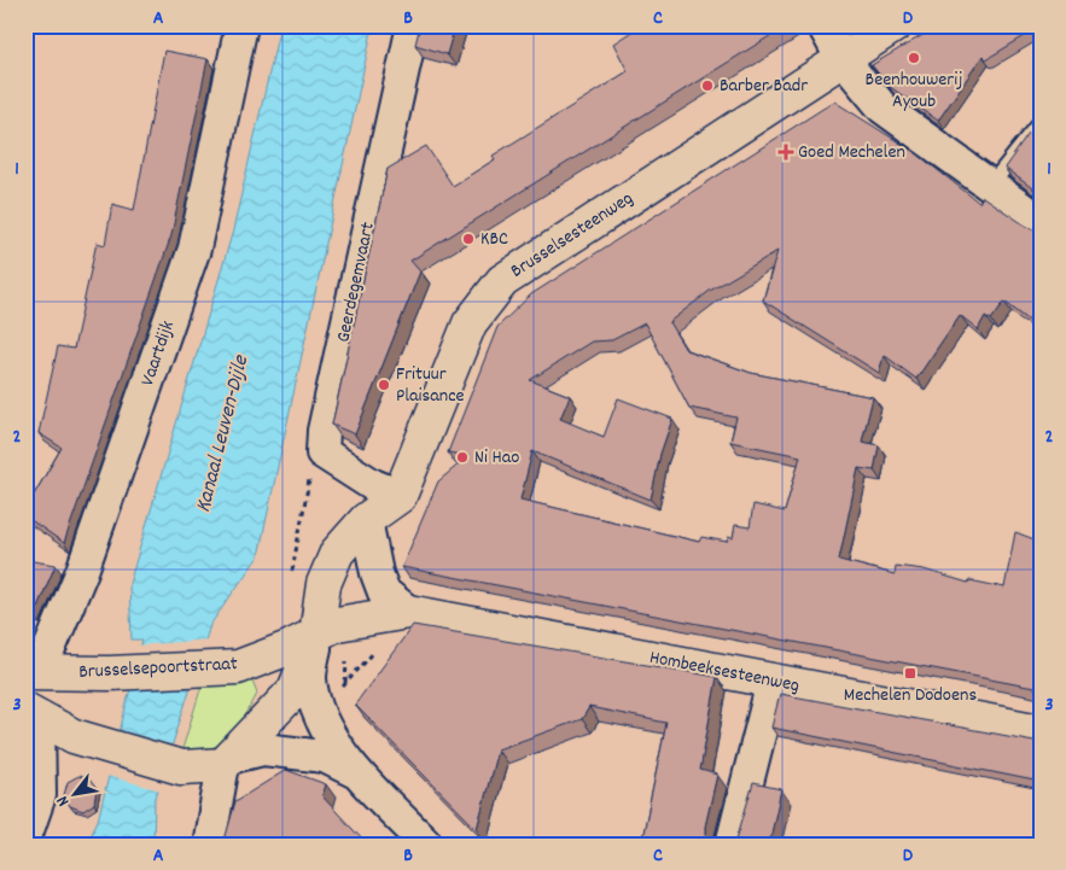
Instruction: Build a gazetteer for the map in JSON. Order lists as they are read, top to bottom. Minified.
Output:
{"streets":{"main road":["Brusselsesteenweg","Brusselsepoortstraat","Hombeeksesteenweg"],"street":["Geerdegemvaart","Vaartdijk"]},"crossings":[["Vaartdijk","Brusselsepoortstraat"],["Brusselsepoortstraat","Hombeeksesteenweg"]],"water":["Kanaal Leuven-Dijle"],"places":{"other":["Beenhouwerij Ayoub","Barber Badr","KBC","Frituur Plaisance","Ni Hao"],"health":["Goed Mechelen"],"transit":["Mechelen Dodoens"]},"north":"bottom left","grid":{"columns":["A","B","C","D"],"rows":["1","2","3"]}}
